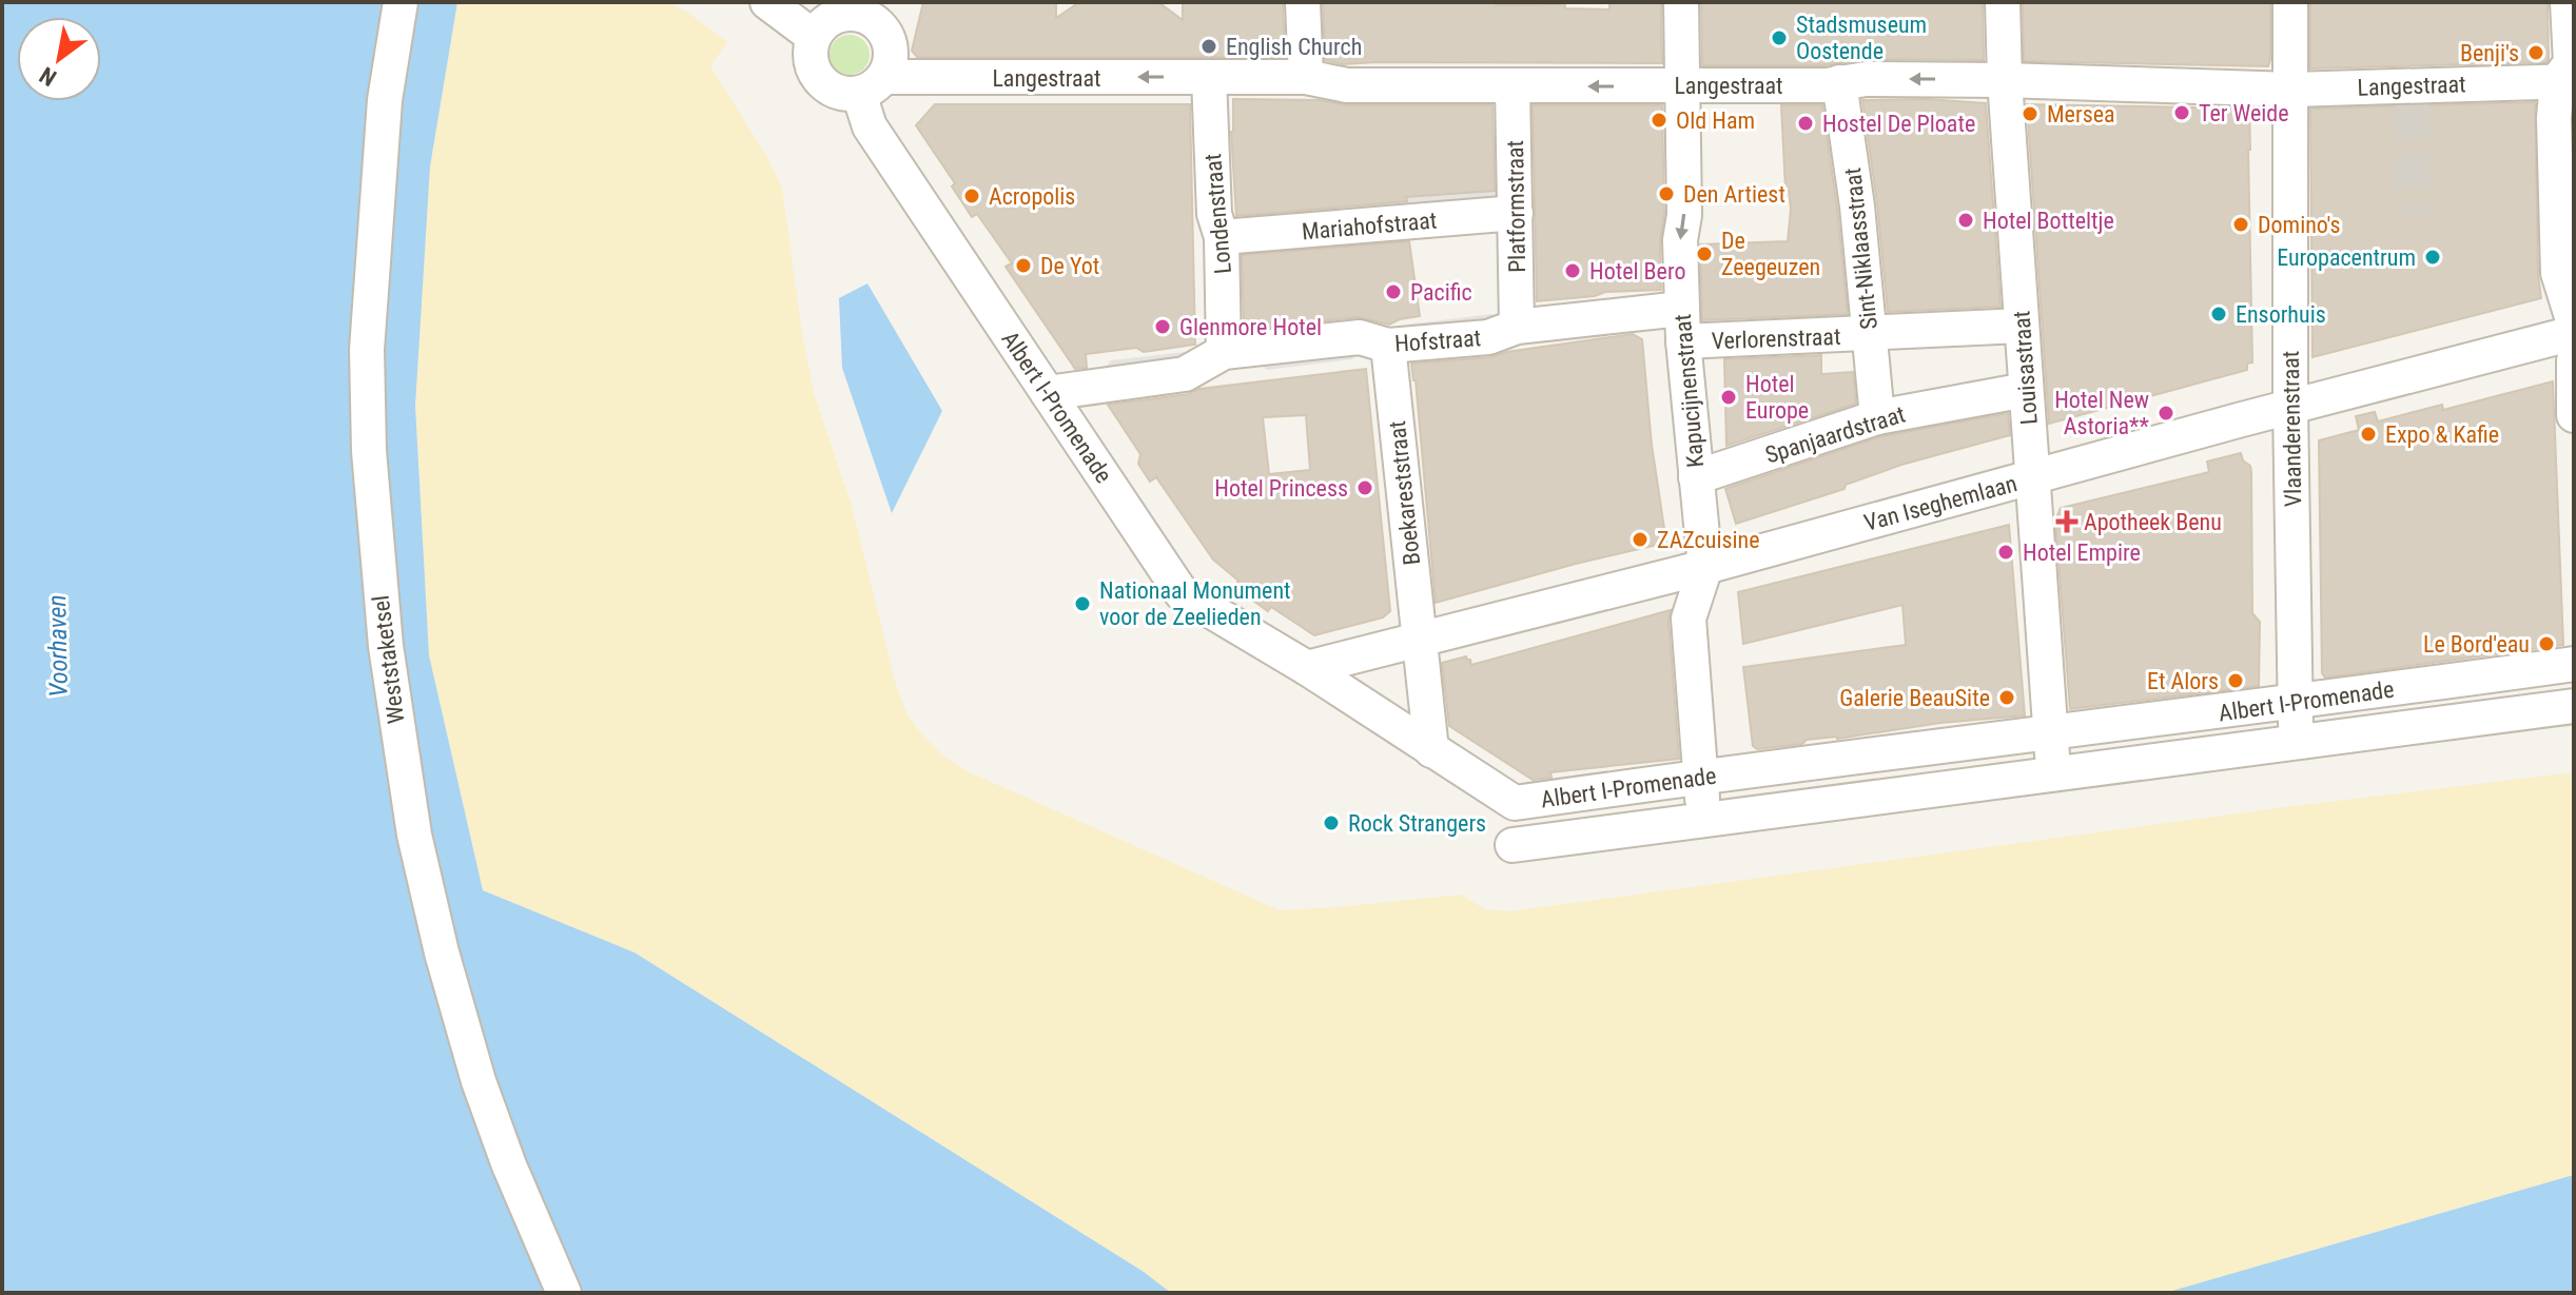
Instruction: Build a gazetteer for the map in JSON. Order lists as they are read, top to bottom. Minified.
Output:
{"streets":{"street":["Langestraat","Platformstraat","Londenstraat","Mariahofstraat","Sint-Niklaasstraat","Verlorenstraat","Hofstraat","Louisastraat","Kapucijnenstraat","Albert I-Promenade","Vlaanderenstraat","Spanjaardstraat","Boekareststraat","Van Iseghemlaan","Weststaketsel"]},"crossings":[["Langestraat","Platformstraat"],["Langestraat","Londenstraat"],["Langestraat","Sint-Niklaasstraat"],["Langestraat","Louisastraat"],["Langestraat","Kapucijnenstraat"],["Langestraat","Albert I-Promenade"],["Langestraat","Vlaanderenstraat"],["Platformstraat","Mariahofstraat"],["Platformstraat","Hofstraat"],["Londenstraat","Mariahofstraat"],["Londenstraat","Hofstraat"],["Sint-Niklaasstraat","Verlorenstraat"],["Sint-Niklaasstraat","Spanjaardstraat"],["Verlorenstraat","Hofstraat"],["Verlorenstraat","Louisastraat"],["Verlorenstraat","Kapucijnenstraat"],["Hofstraat","Kapucijnenstraat"],["Hofstraat","Albert I-Promenade"],["Hofstraat","Boekareststraat"],["Louisastraat","Albert I-Promenade"],["Louisastraat","Spanjaardstraat"],["Louisastraat","Van Iseghemlaan"],["Kapucijnenstraat","Albert I-Promenade"],["Kapucijnenstraat","Spanjaardstraat"],["Kapucijnenstraat","Van Iseghemlaan"],["Albert I-Promenade","Vlaanderenstraat"],["Albert I-Promenade","Boekareststraat"],["Albert I-Promenade","Van Iseghemlaan"],["Vlaanderenstraat","Van Iseghemlaan"],["Boekareststraat","Van Iseghemlaan"]],"one_way":["Langestraat"],"water":["Voorhaven"],"places":{"other":["Stadsmuseum Oostende","English Church","Benji's","Ter Weide","Mersea","Old Ham","Hostel De Ploate","Den Artiest","Acropolis","Hotel Botteltje","Domino's","De Zeegeuzen","Europacentrum","De Yot","Hotel Bero","Pacific","Ensorhuis","Glenmore Hotel","Hotel Europe","Hotel New Astoria**","Expo & Kafie","Hotel Princess","ZAZcuisine","Hotel Empire","Nationaal Monument voor de Zeelieden","Le Bord'eau","Et Alors","Galerie BeauSite","Rock Strangers"],"health":["Apotheek Benu"]},"north":"bottom left"}
